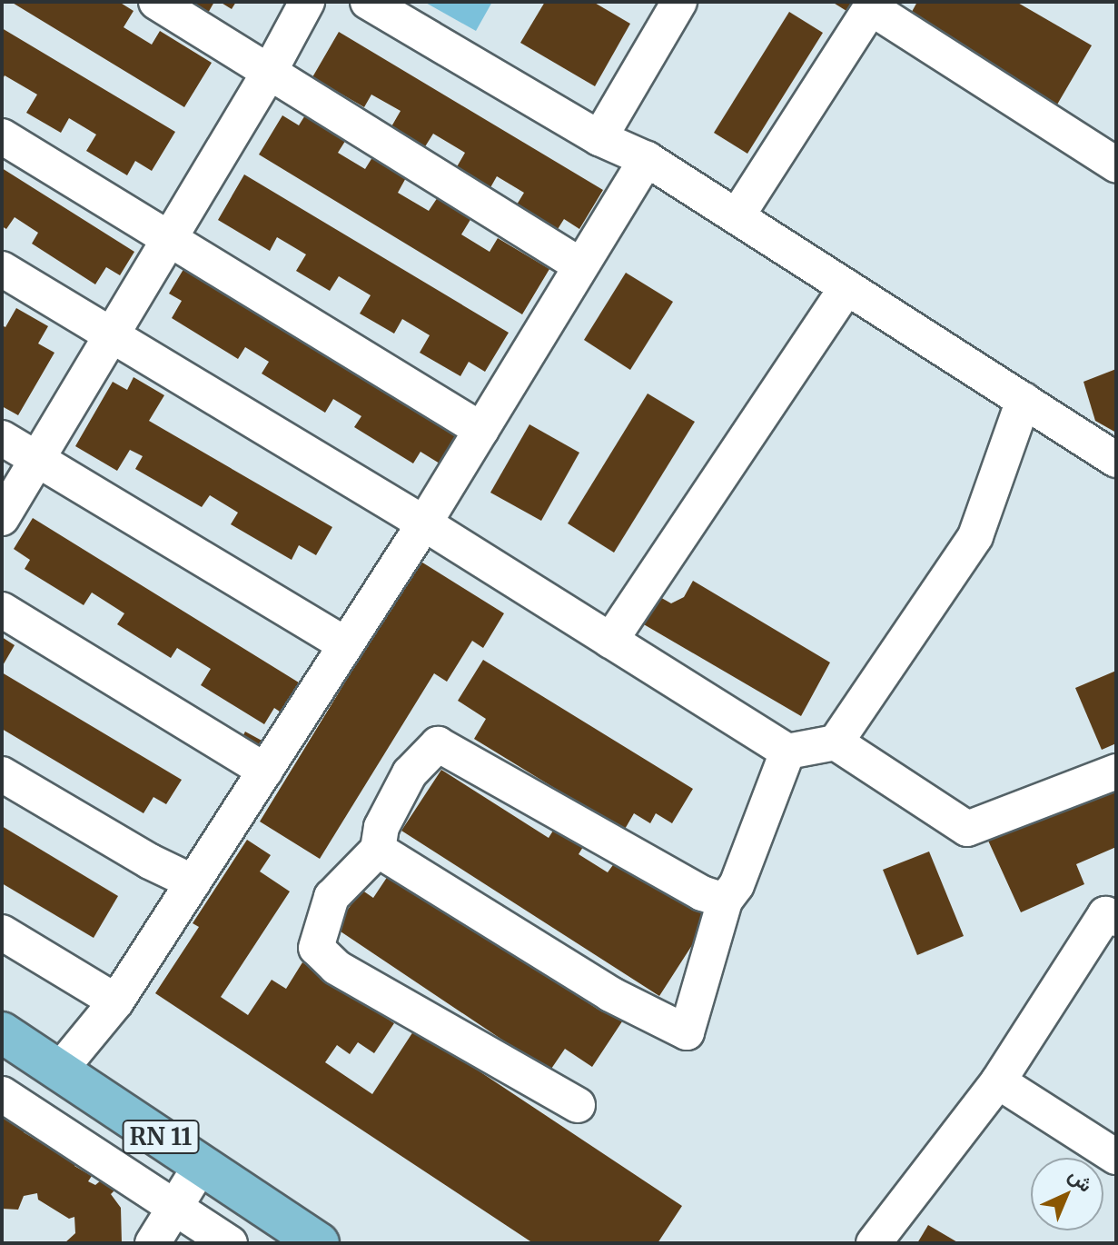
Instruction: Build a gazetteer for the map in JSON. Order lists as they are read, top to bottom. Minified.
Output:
{"streets":{"main road":["RN 11"]},"north":"top right"}
